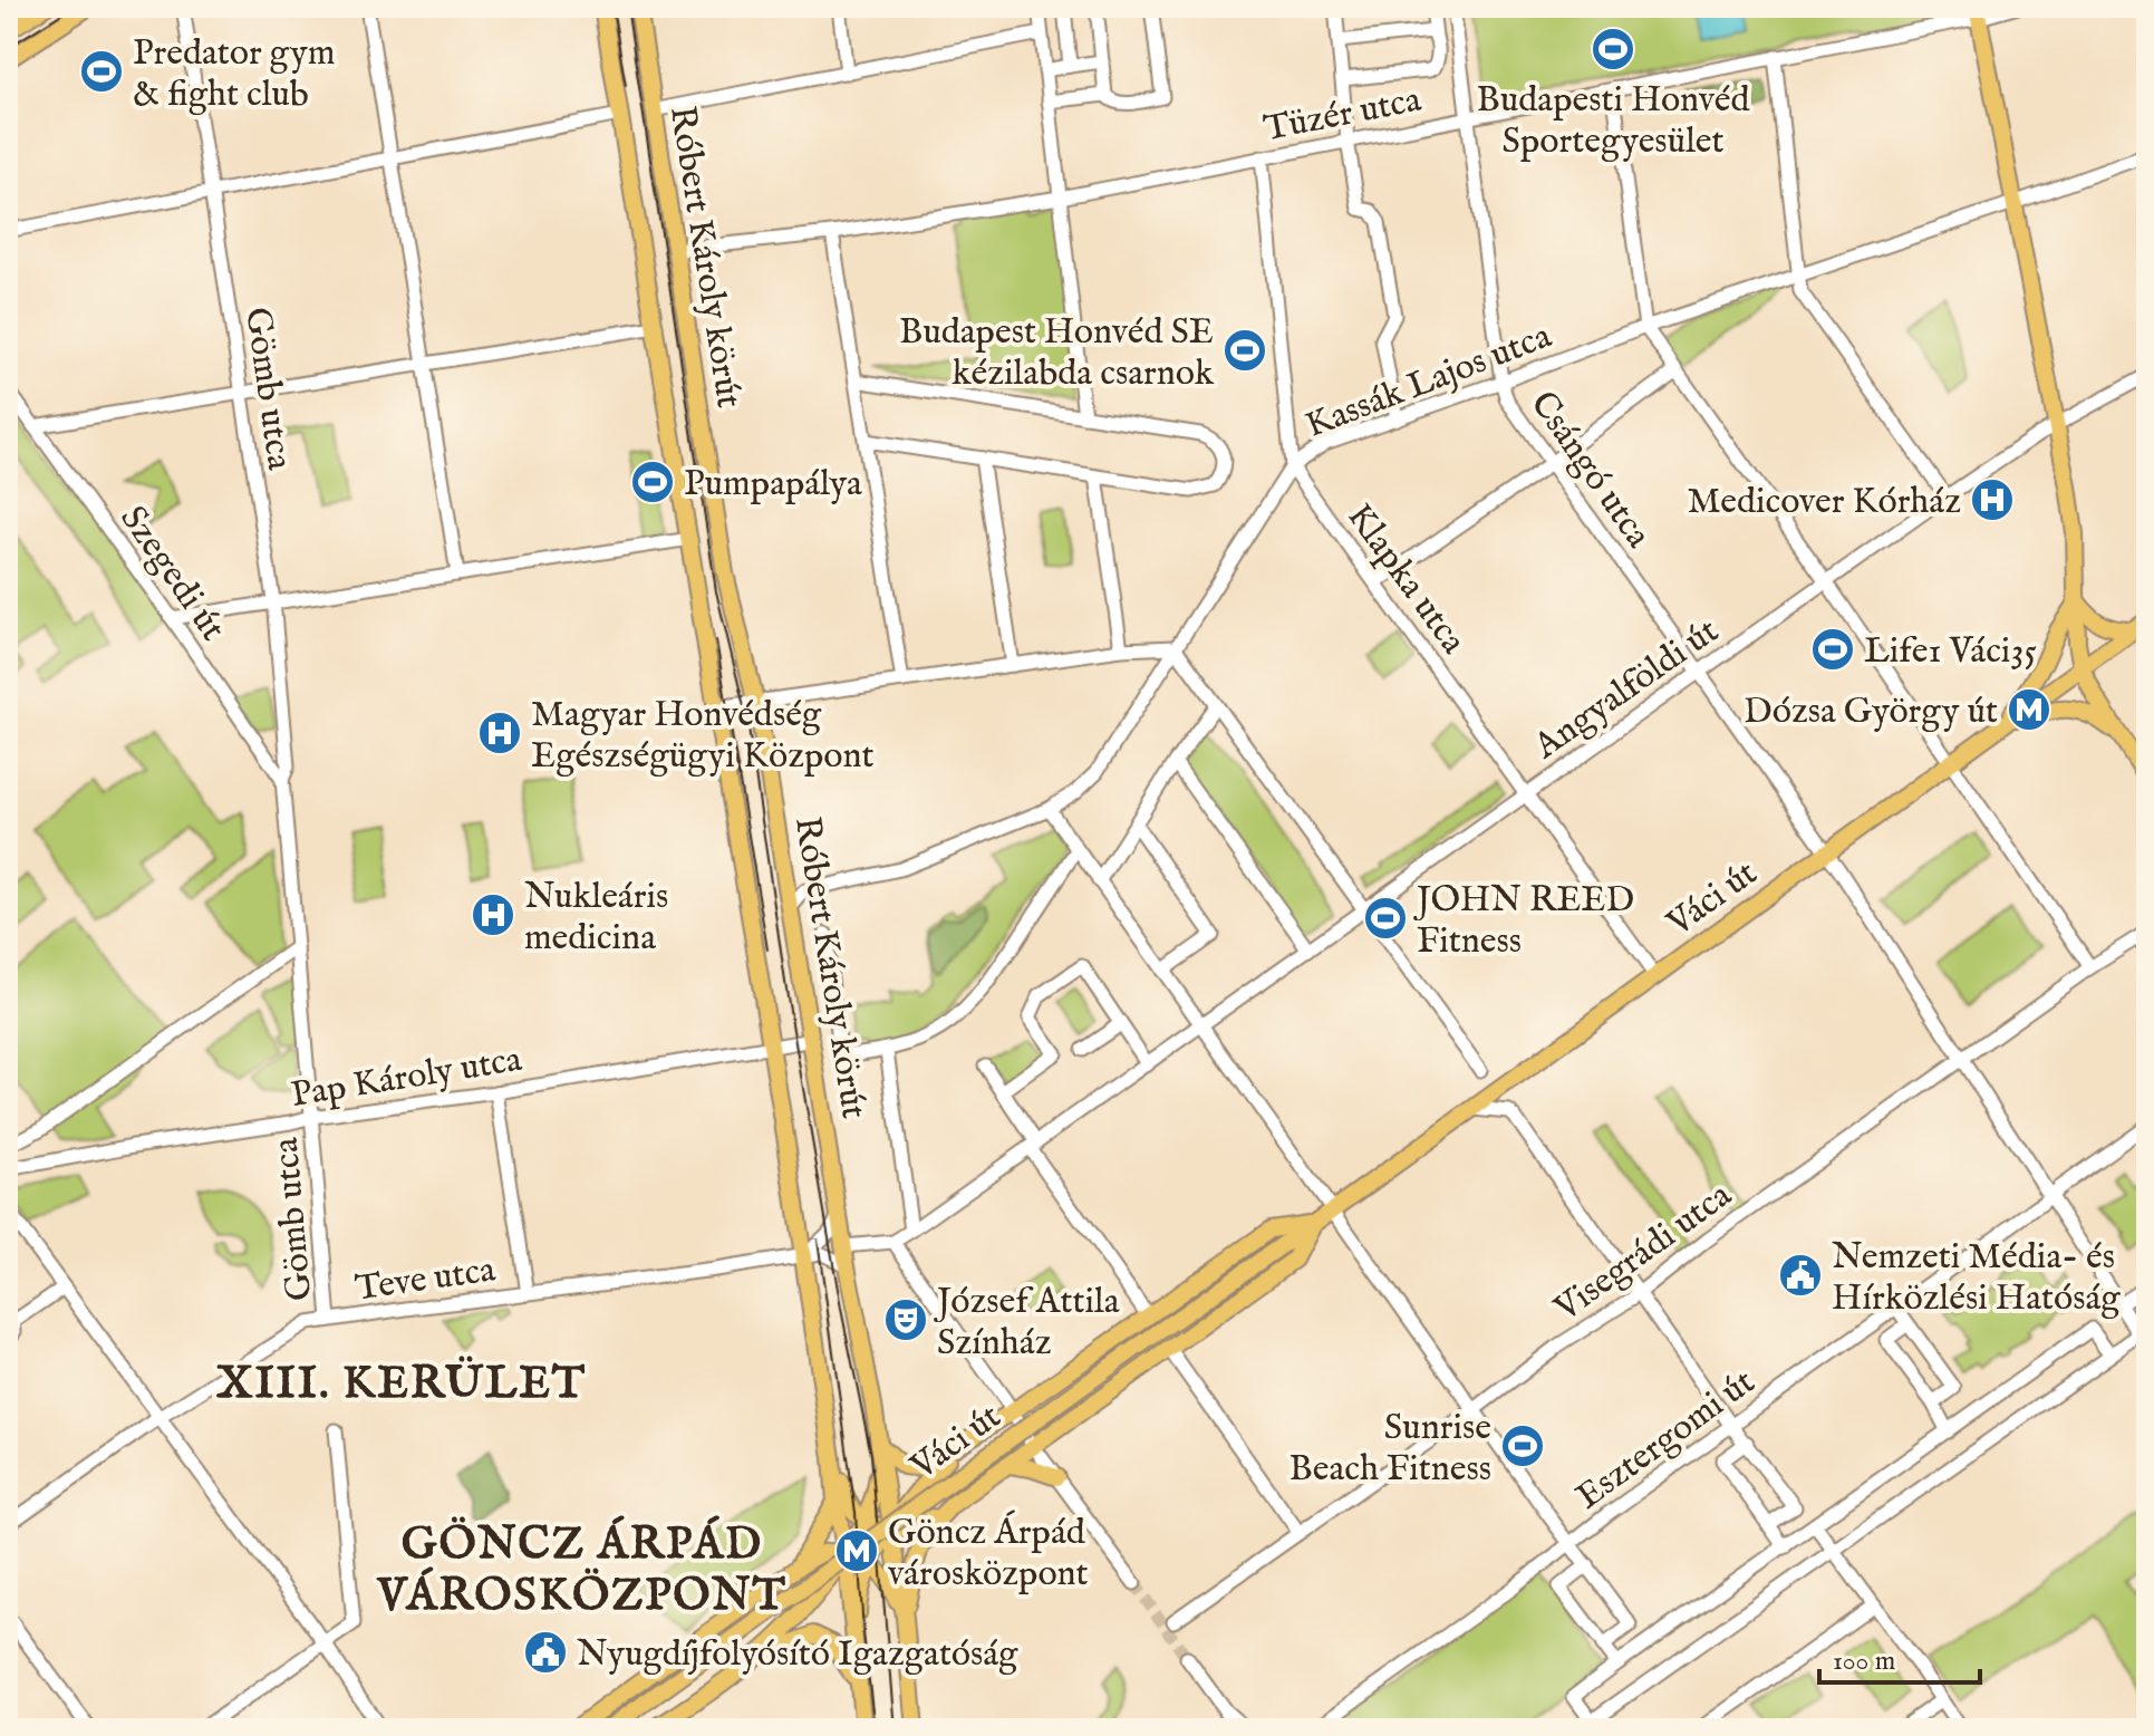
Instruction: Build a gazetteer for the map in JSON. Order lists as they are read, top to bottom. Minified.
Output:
{"streets":{"main road":["Róbert Károly körút","Váci út"],"street":["Tüzér utca","Kassák Lajos utca","Gömb utca","Csángó utca","Szegedi út","Klapka utca","Angyalföldi út","Pap Károly utca","Visegrádi utca","Teve utca","Esztergomi út"]},"crossings":[["Tüzér utca","Róbert Károly körút"],["Tüzér utca","Csángó utca"],["Róbert Károly körút","Kassák Lajos utca"],["Róbert Károly körút","Angyalföldi út"],["Róbert Károly körút","Váci út"],["Róbert Károly körút","Pap Károly utca"],["Róbert Károly körút","Teve utca"],["Kassák Lajos utca","Csángó utca"],["Kassák Lajos utca","Klapka utca"],["Gömb utca","Szegedi út"],["Gömb utca","Pap Károly utca"],["Gömb utca","Teve utca"],["Csángó utca","Angyalföldi út"],["Csángó utca","Váci út"],["Csángó utca","Visegrádi utca"],["Csángó utca","Esztergomi út"],["Klapka utca","Angyalföldi út"],["Klapka utca","Váci út"]],"districts":["XIII. KERÜLET","GÖNCZ ÁRPÁD VÁROSKÖZPONT"],"places":{"sports":["Budapesti Honvéd Sportegyesület","Predator gym & fight club","Budapest Honvéd SE kézilabda csarnok","Pumpapálya","Life1 Váci35","JOHN REED Fitness","Sunrise Beach Fitness"],"hospital":["Medicover Kórház","Magyar Honvédség Egészségügyi Központ","Nukleáris medicina"],"metro station":["Dózsa György út","Göncz Árpád városközpont"],"public building":["Nemzeti Média- és Hírközlési Hatóság","Nyugdíjfolyósító Igazgatóság"],"theatre":["József Attila Színház"]},"scale_bar":"100 m"}
